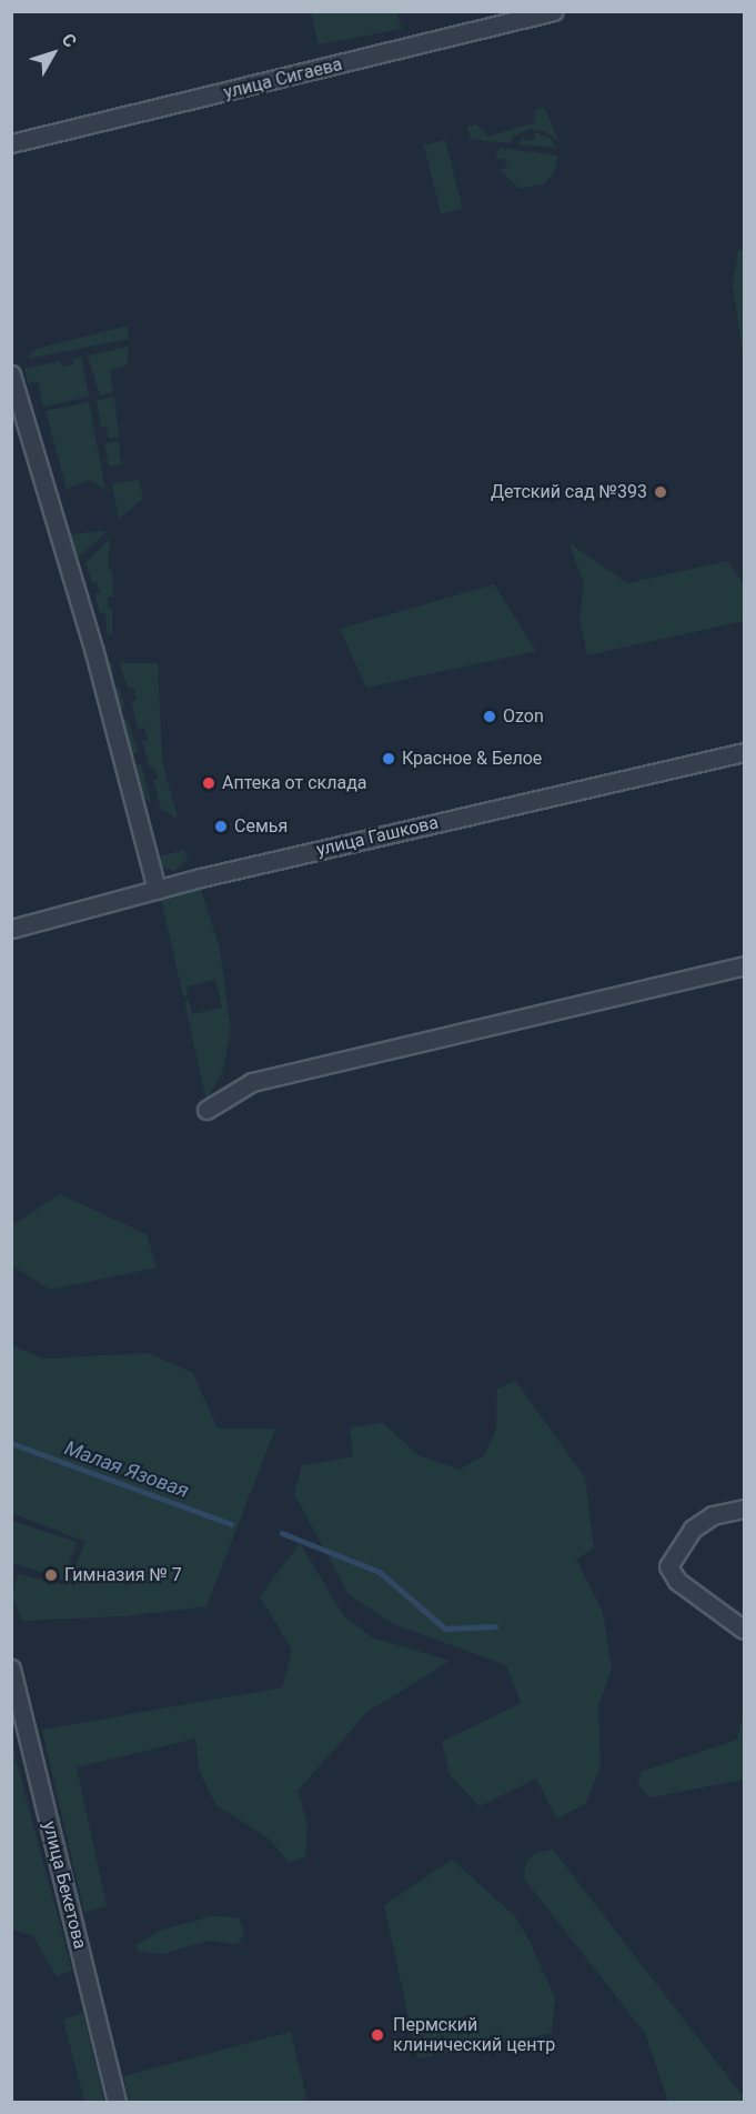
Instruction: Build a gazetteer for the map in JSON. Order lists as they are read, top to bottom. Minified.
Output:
{"streets":{"street":["улица Сигаева","улица Гашкова","улица Бекетова"]},"water":["Малая Язовая"],"places":["Детский сад №393","Ozon","Красное & Белое","Аптека от склада","Семья","Гимназия № 7","Пермский клинический центр"],"north":"top right"}
